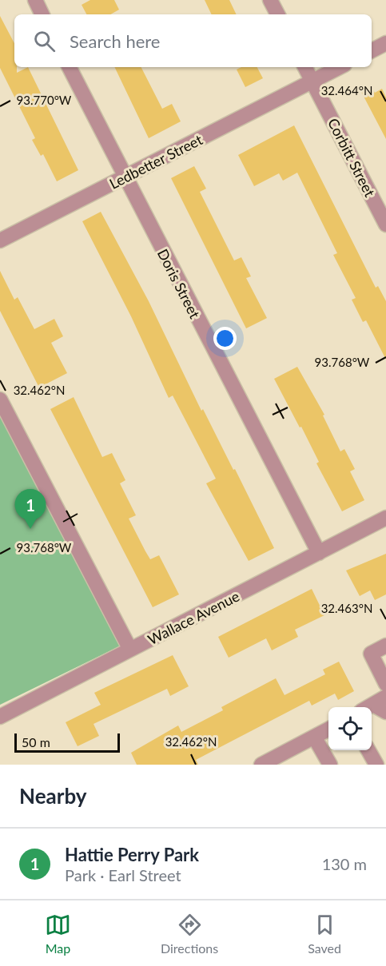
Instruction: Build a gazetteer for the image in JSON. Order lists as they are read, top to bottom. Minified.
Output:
{"streets":{"street":["Corbitt Street","Ledbetter Street","Doris Street","Wallace Avenue"]},"crossings":[["Corbitt Street","Ledbetter Street"],["Ledbetter Street","Doris Street"],["Doris Street","Wallace Avenue"]],"scale_bar":"50 m","page":{"search":"Search here","pins":"1","scale":"50 m","heading":"Nearby","list":[{"mark":"1","name":"Hattie Perry Park","note":"Park · Earl Street","value":"130 m"}],"nav":["Map","Directions","Saved"]},"coordinates":["32.464°N","93.770°W","93.768°W","32.462°N","32.463°N"]}
